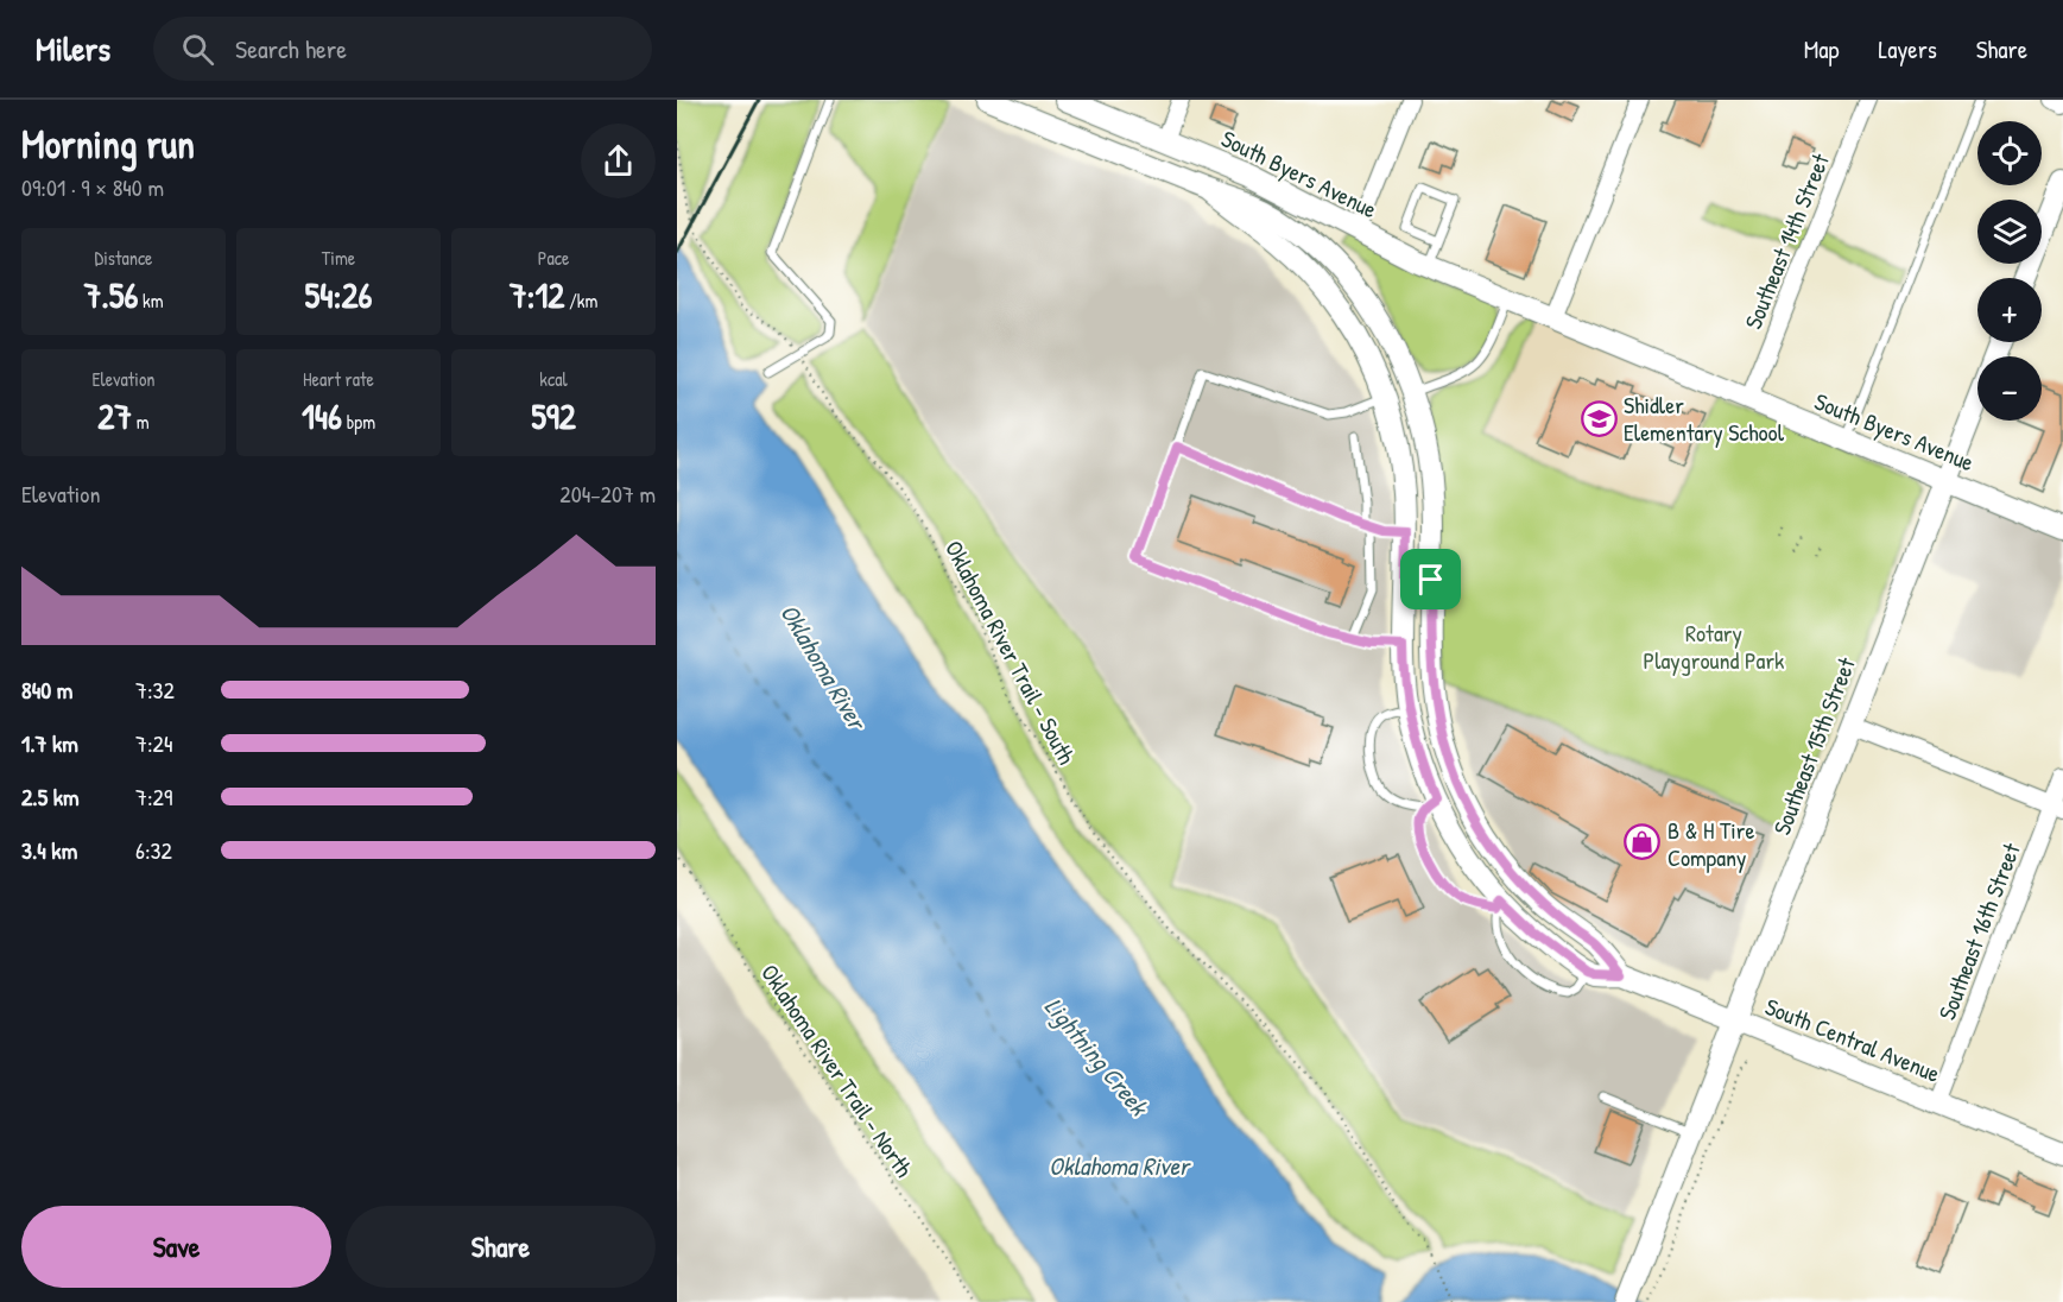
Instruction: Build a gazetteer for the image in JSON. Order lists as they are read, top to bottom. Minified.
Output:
{"streets":{"main road":["South Byers Avenue","Southeast 15th Street","South Central Avenue"],"street":["Southeast 14th Street","Southeast 16th Street"],"path":["Oklahoma River Trail - South","Oklahoma River Trail - North"]},"crossings":[["South Byers Avenue","Southeast 14th Street"],["South Byers Avenue","Southeast 15th Street"],["Southeast 15th Street","South Central Avenue"],["Southeast 16th Street","South Central Avenue"]],"water":["Oklahoma River","Lightning Creek"],"parks":["Rotary Playground Park"],"places":{"school or university":["Shidler Elementary School"],"shop":["B & H Tire Company"]},"page":{"header":"Milers","search":"Search here","nav":["Map","Layers","Share"],"heading":["Morning run","09:01 · 9 × 840 m"],"map_buttons":["+","−"],"stats":[["Distance","7.56 km"],["Time","54:26"],["Pace","7:12 /km"],["Elevation","27 m"],["Heart rate","146 bpm"],["kcal","592"]],"chart":["Elevation","204–207 m"],"list":[{"name":"840 m","note":"7:32"},{"name":"1.7 km","note":"7:24"},{"name":"2.5 km","note":"7:29"},{"name":"3.4 km","note":"6:32"}],"buttons":["Save","Share"]}}
